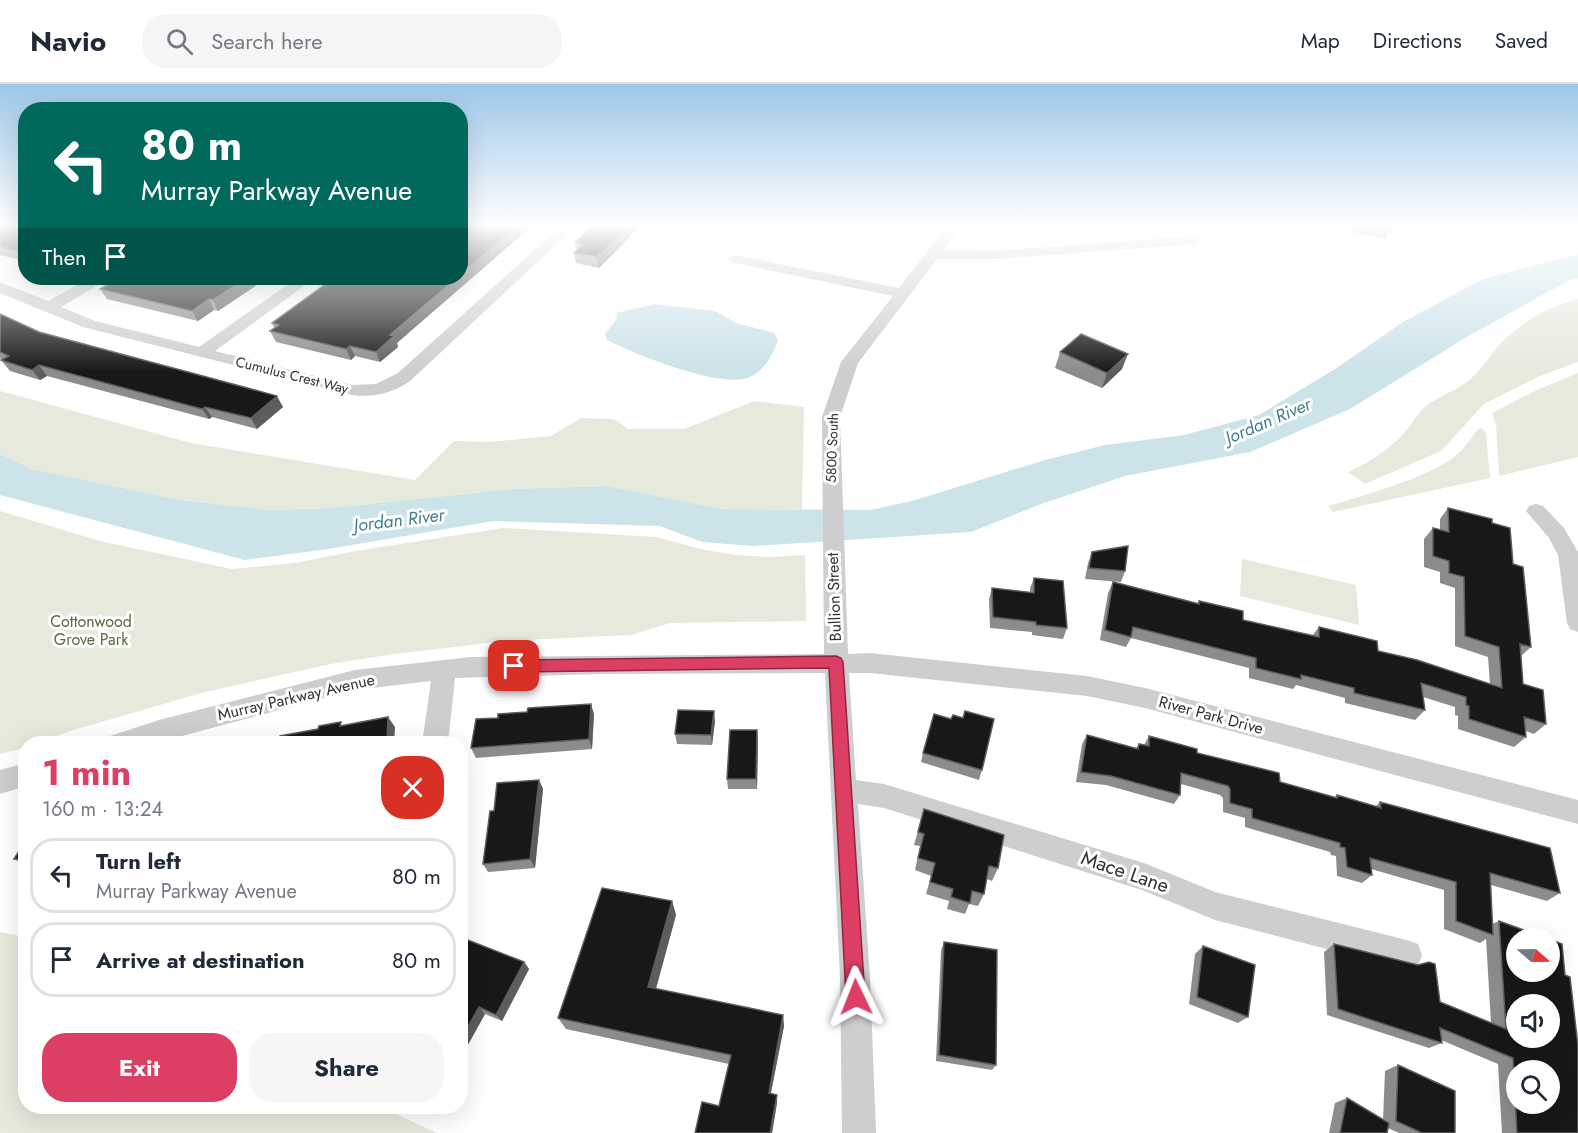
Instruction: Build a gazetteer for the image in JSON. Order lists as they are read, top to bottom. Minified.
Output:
{"streets":{"street":["Cumulus Crest Way","5800 South","Bullion Street","Murray Parkway Avenue","River Park Drive","Mace Lane"]},"crossings":[["5800 South","Bullion Street"],["Bullion Street","Murray Parkway Avenue"],["Bullion Street","River Park Drive"],["Bullion Street","Mace Lane"],["Murray Parkway Avenue","River Park Drive"]],"water":["Jordan River"],"parks":["Cottonwood Grove Park"],"north":"right","page":{"header":"Navio","search":"Search here","nav":["Map","Directions","Saved"],"turn":["80 m","Murray Parkway Avenue"],"then":"Then","heading":["1 min","160 m · 13:24"],"list":[{"name":"Turn left","note":"Murray Parkway Avenue","value":"80 m"},{"name":"Arrive at destination","value":"80 m"}],"buttons":["Exit","Share"]}}
